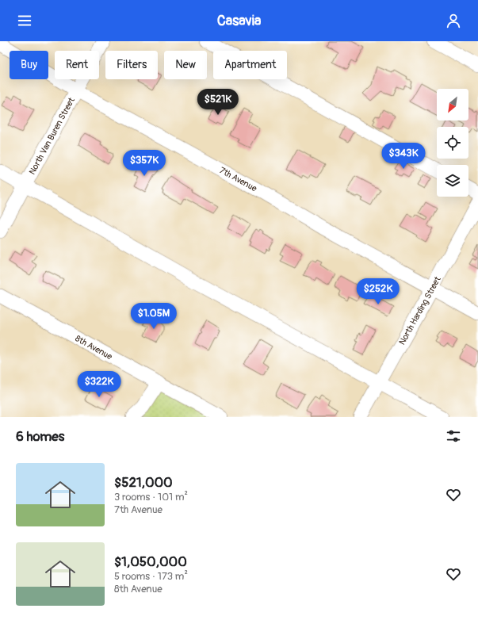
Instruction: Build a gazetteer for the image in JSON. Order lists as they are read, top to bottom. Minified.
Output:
{"streets":{"street":["North Van Buren Street","7th Avenue","North Harding Street","8th Avenue"]},"crossings":[["North Van Buren Street","7th Avenue"],["7th Avenue","North Harding Street"]],"north":"bottom left","page":{"header":"Casavia","chip":["Buy","Rent","Filters","New","Apartment"],"price":["$521K","$343K","$357K","$252K","$1.05M","$322K"],"heading":"6 homes","list":[{"name":"$521,000","note":"3 rooms · 101 m² · 7th Avenue"},{"name":"$1,050,000","note":"5 rooms · 173 m² · 8th Avenue"}]}}
